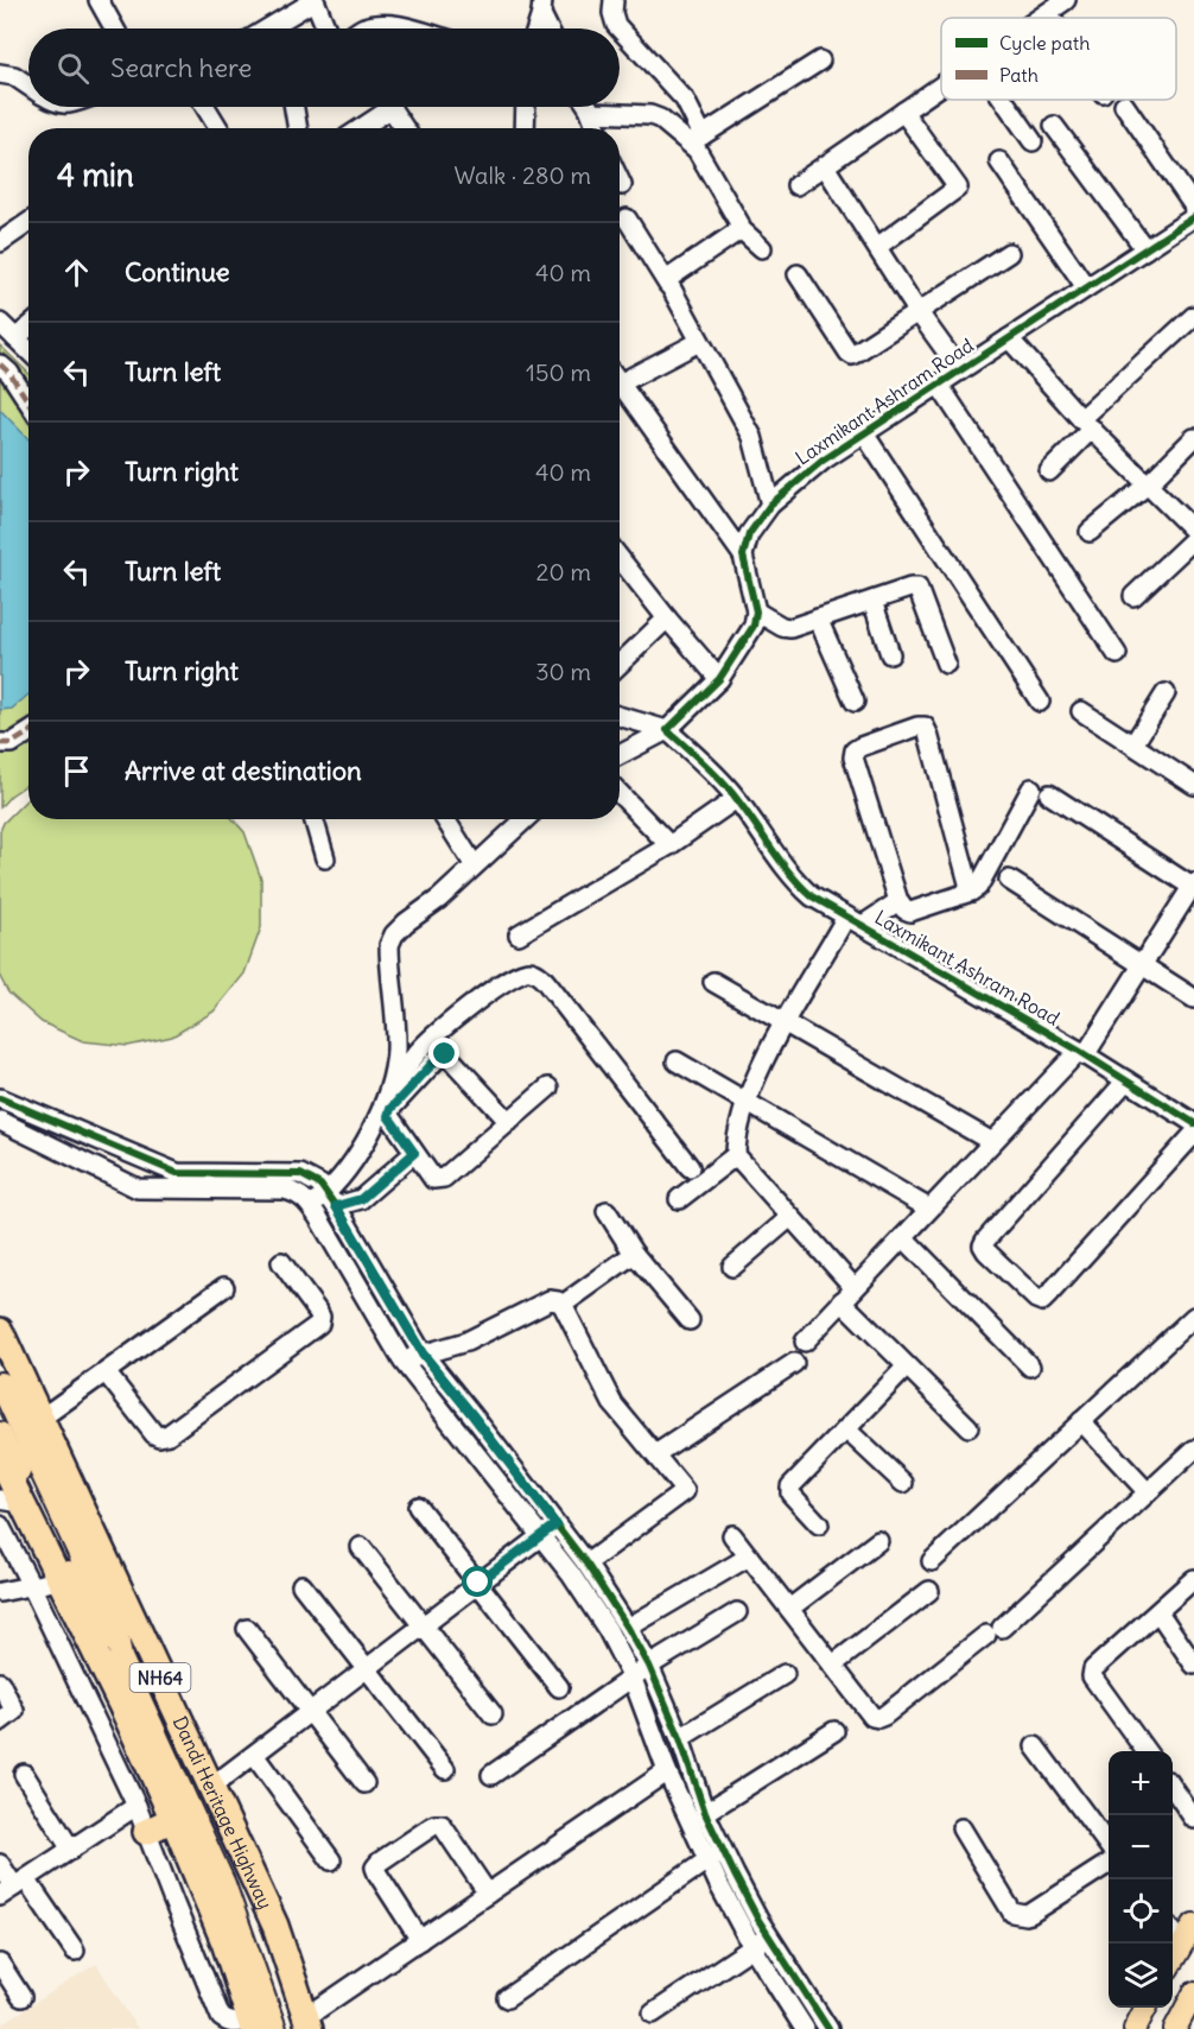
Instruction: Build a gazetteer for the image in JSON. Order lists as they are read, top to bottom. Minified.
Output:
{"streets":{"highway":["NH64","Dandi Heritage Highway"],"street":["Laxmikant Ashram Road"]},"legend":["Cycle path","Path"],"page":{"search":"Search here","heading":["4 min","Walk · 280 m"],"list":[["Continue","40 m"],["Turn left","150 m"],["Turn right","40 m"],["Turn left","20 m"],["Turn right","30 m"],"Arrive at destination"],"map_buttons":["+","−"]}}
